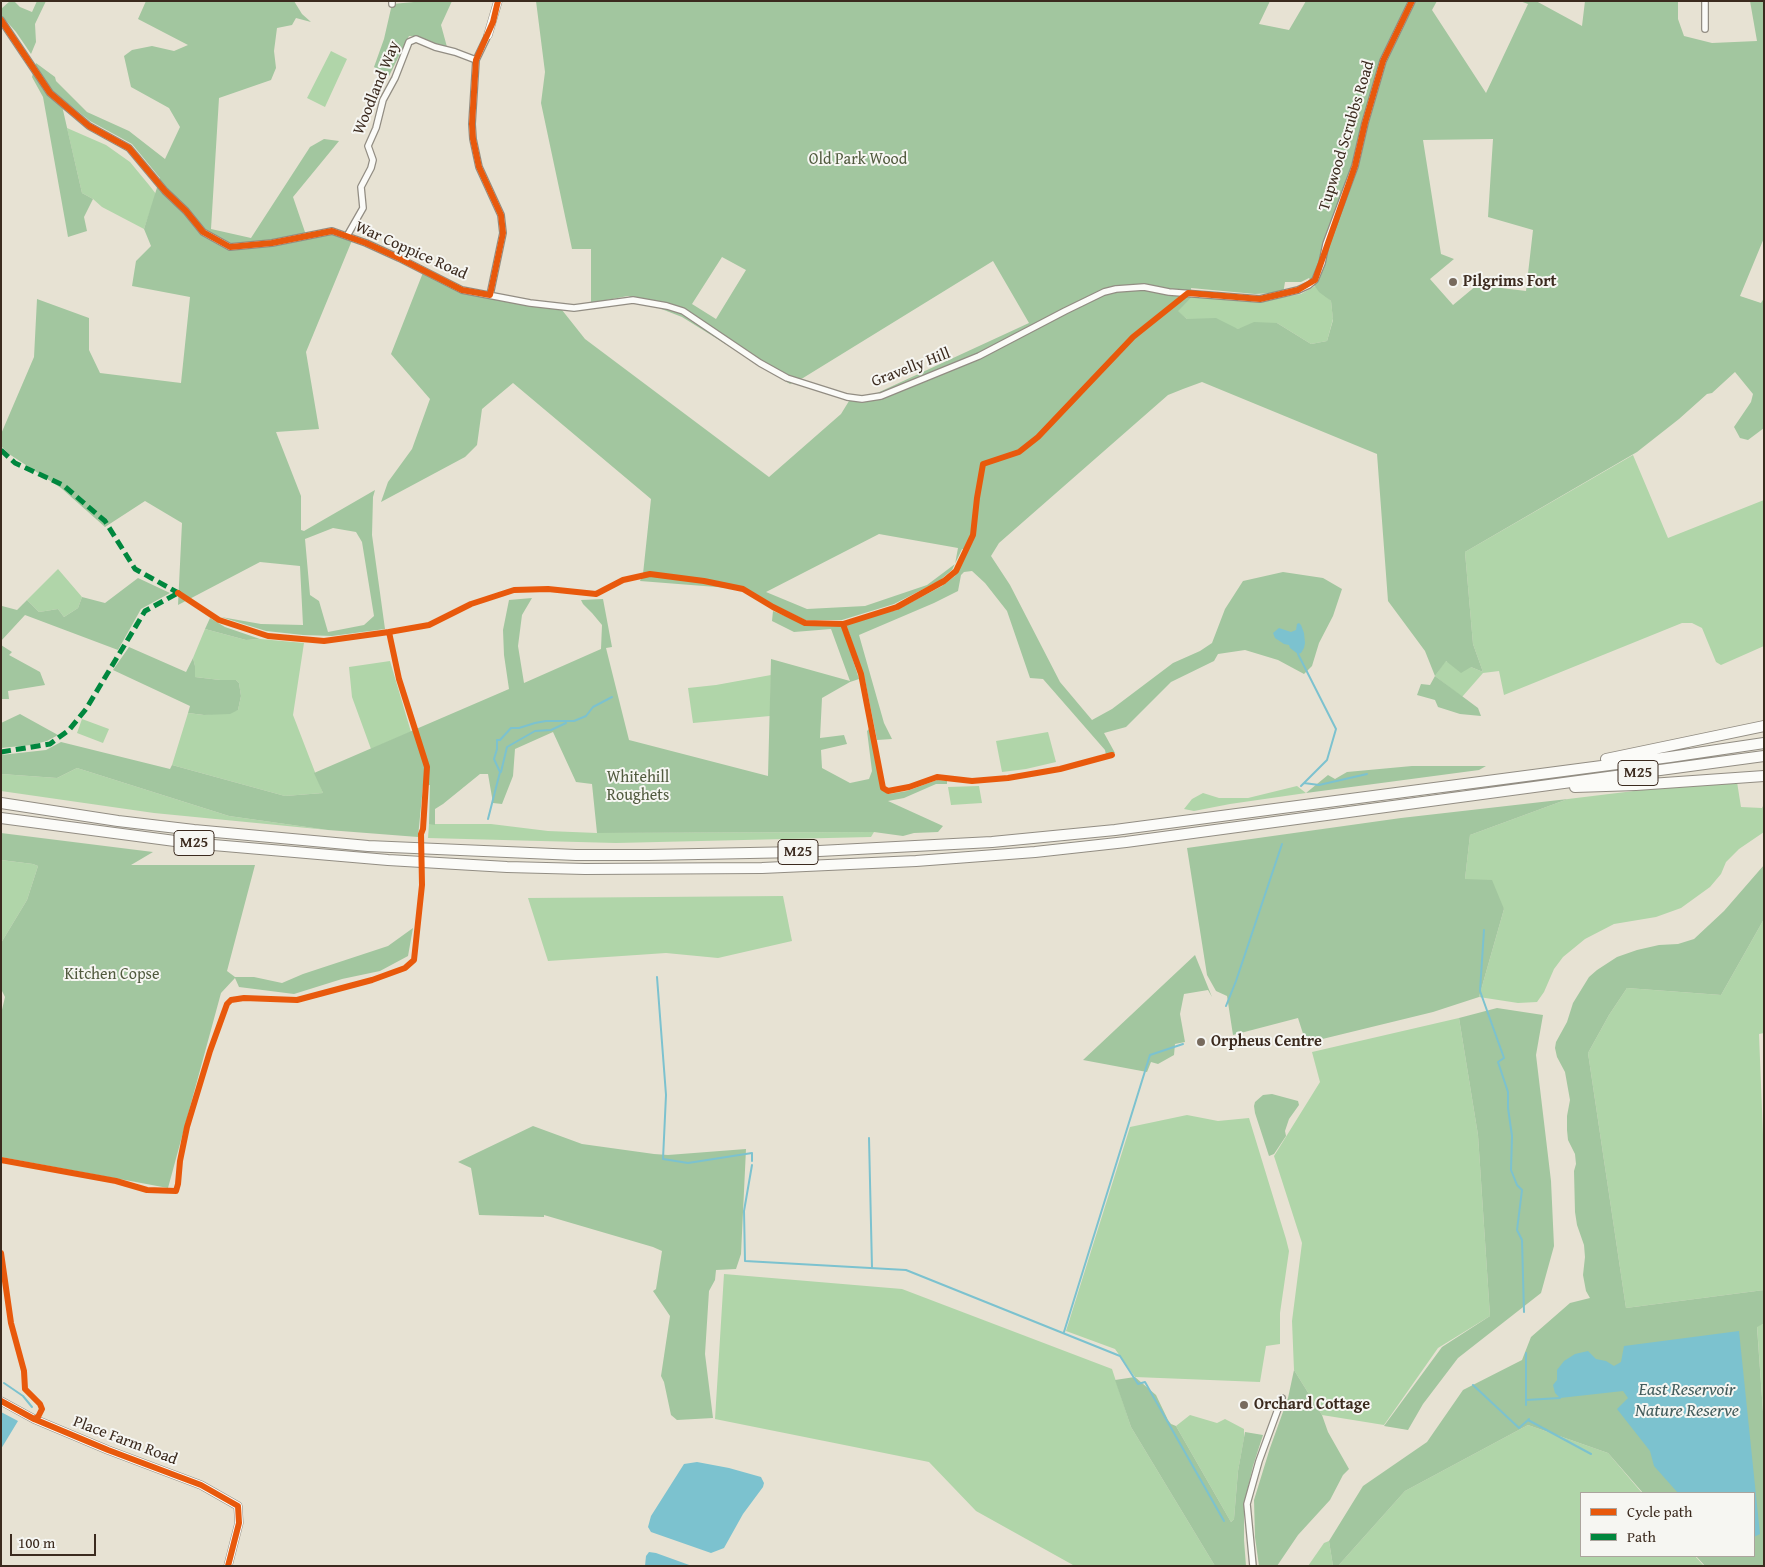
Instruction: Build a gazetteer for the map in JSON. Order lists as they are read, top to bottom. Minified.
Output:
{"streets":{"highway":["M25"],"street":["Woodland Way","Tupwood Scrubbs Road","War Coppice Road","Gravelly Hill","Place Farm Road"]},"crossings":[["Woodland Way","War Coppice Road"],["Tupwood Scrubbs Road","Gravelly Hill"],["War Coppice Road","Gravelly Hill"]],"water":["East Reservoir Nature Reserve"],"parks":["Old Park Wood","Whitehill Roughets","Kitchen Copse"],"places":["Pilgrims Fort","Orpheus Centre","Orchard Cottage"],"legend":["Cycle path","Path"],"scale_bar":"100 m"}
